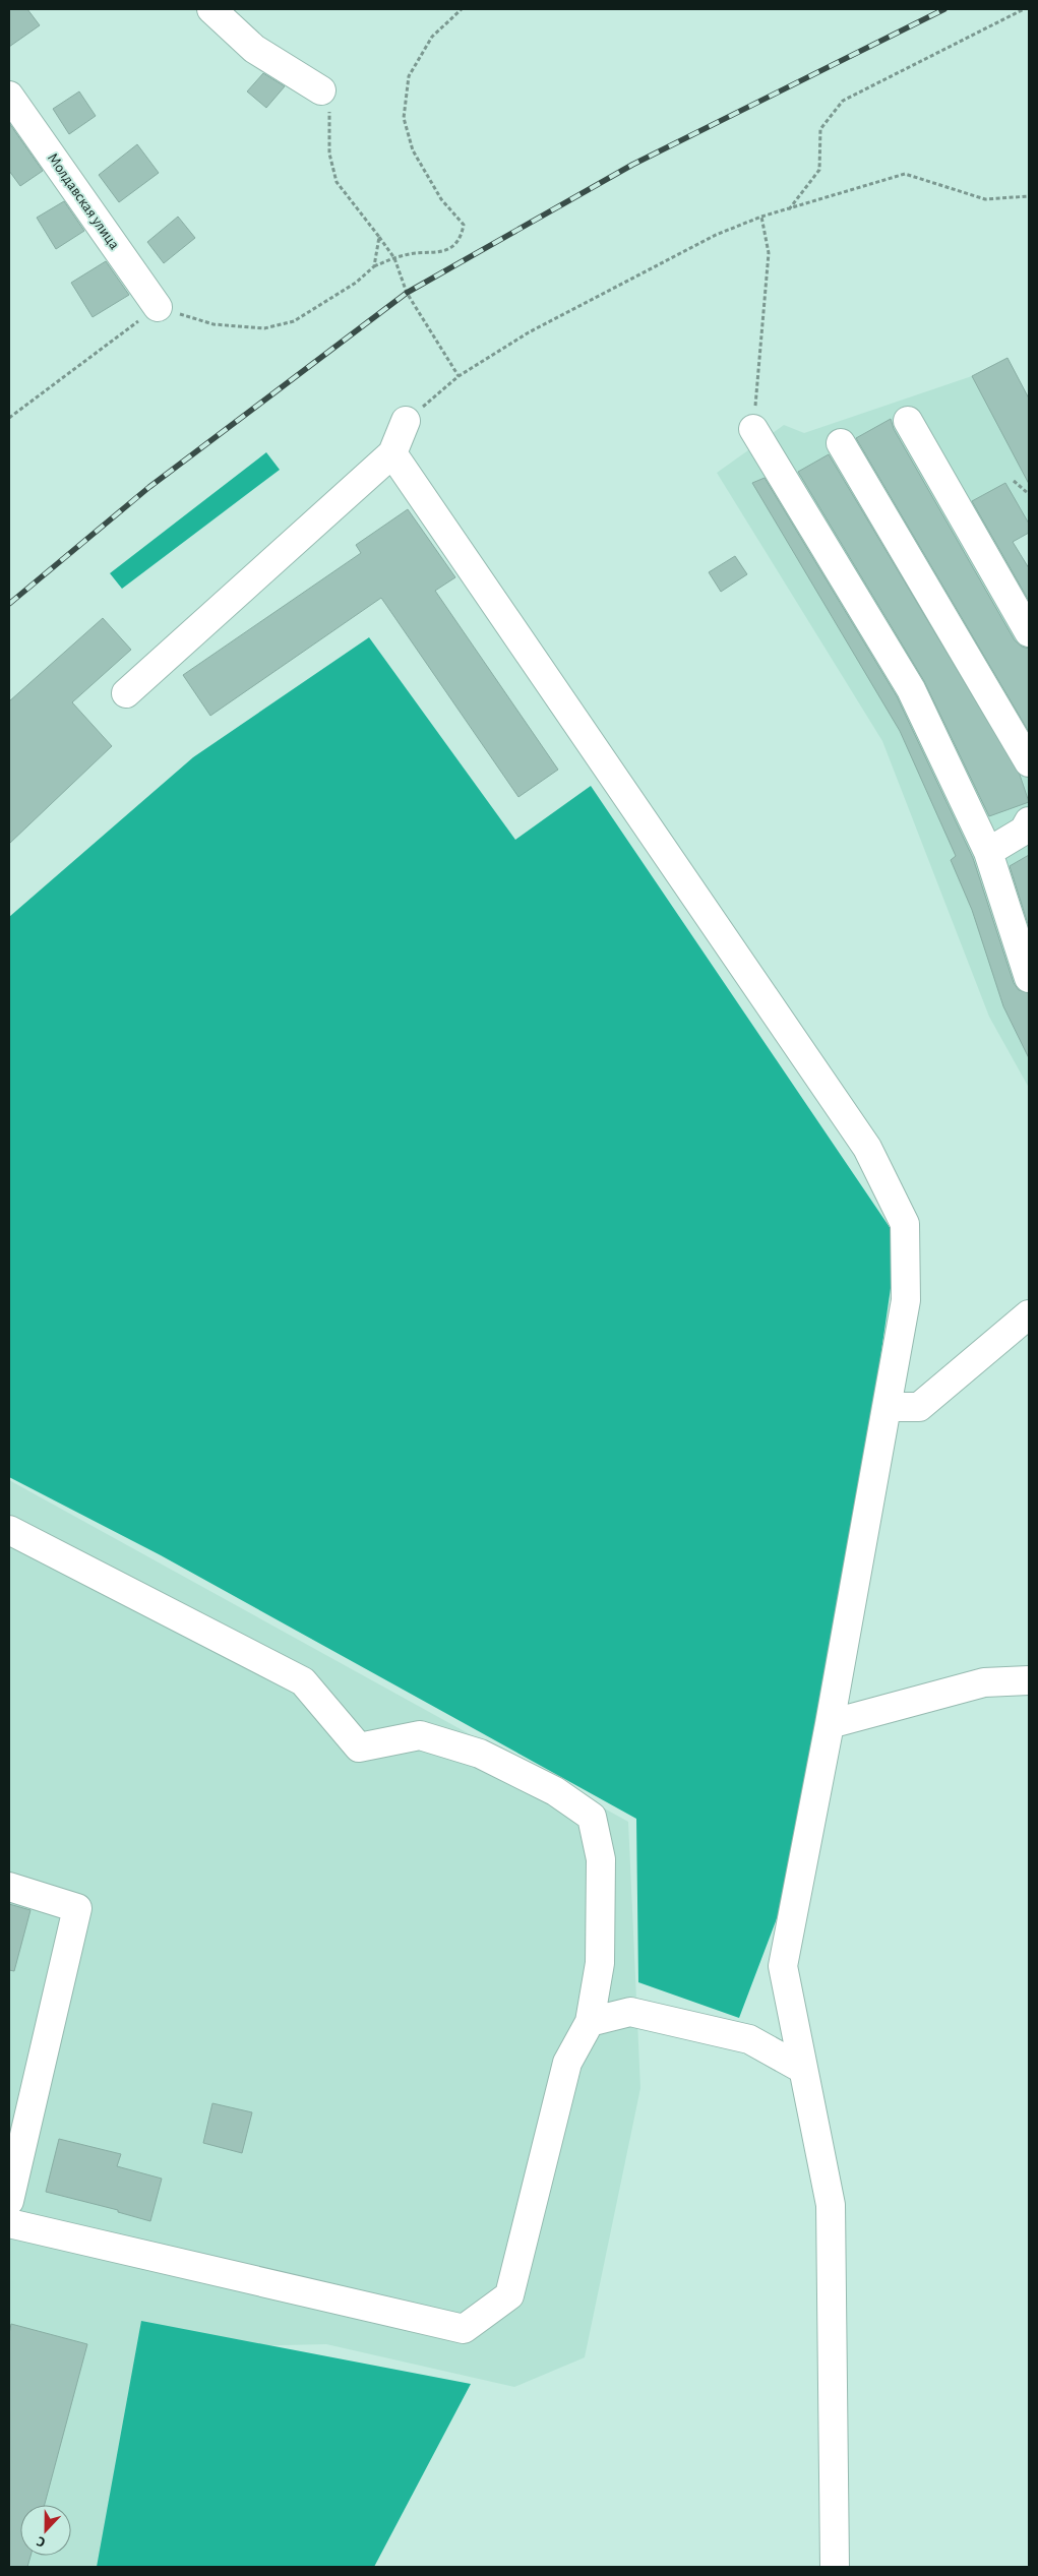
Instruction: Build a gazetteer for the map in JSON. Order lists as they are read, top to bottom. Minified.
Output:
{"streets":{"street":["Молдавская улица"]},"north":"bottom"}
